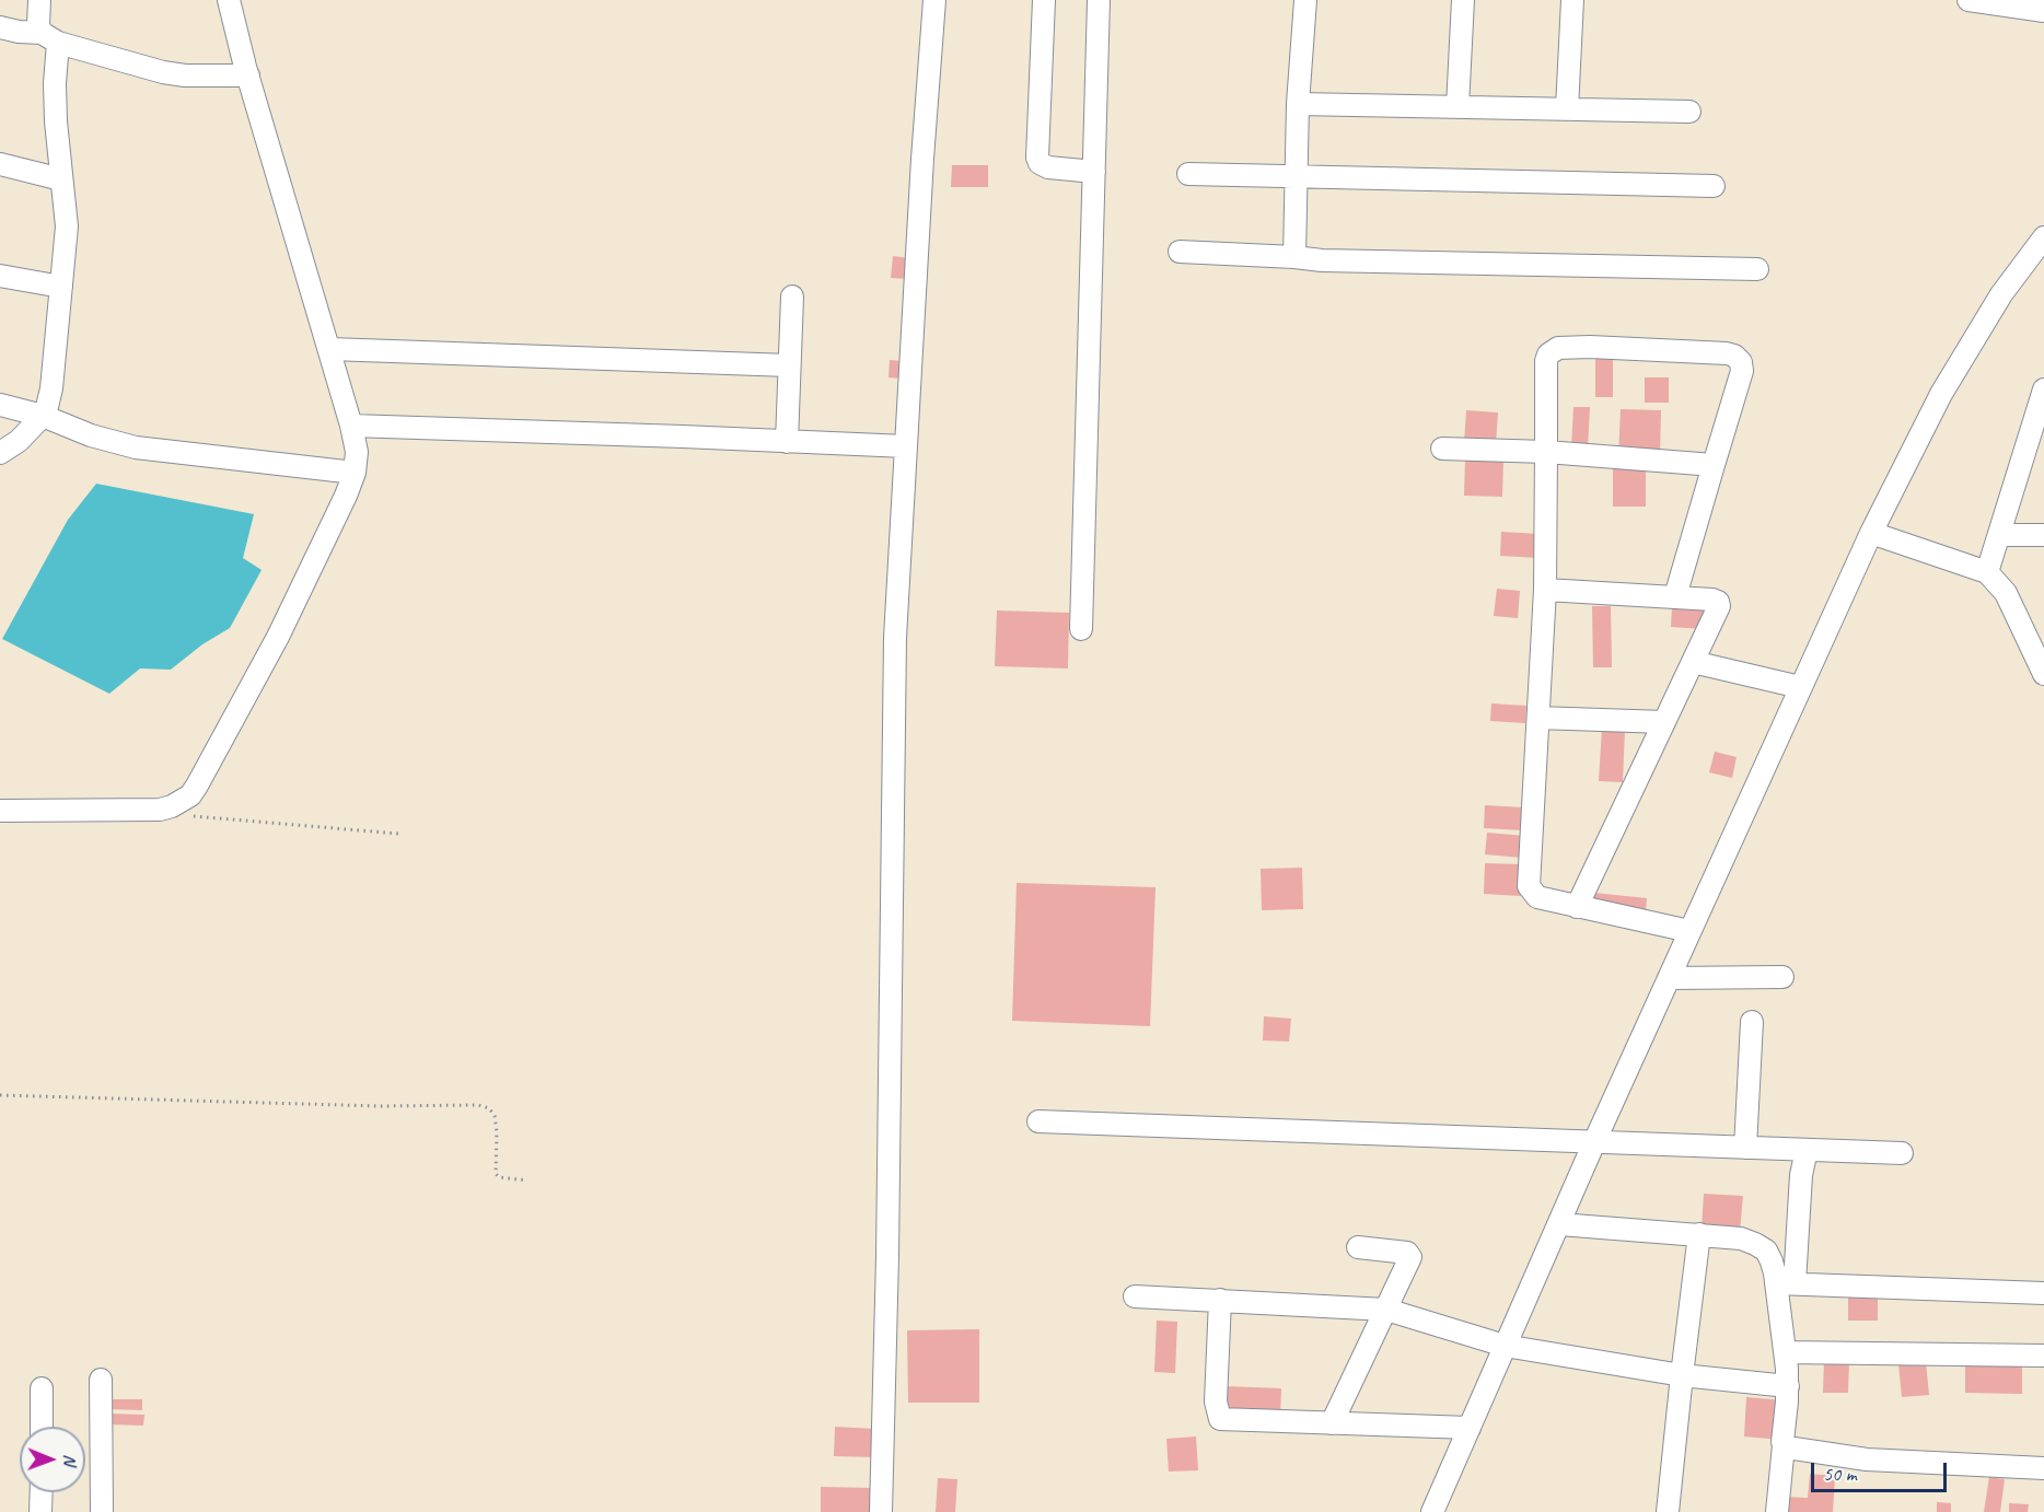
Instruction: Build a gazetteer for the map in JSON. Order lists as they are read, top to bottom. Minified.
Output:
{"scale_bar":"50 m","north":"right"}
